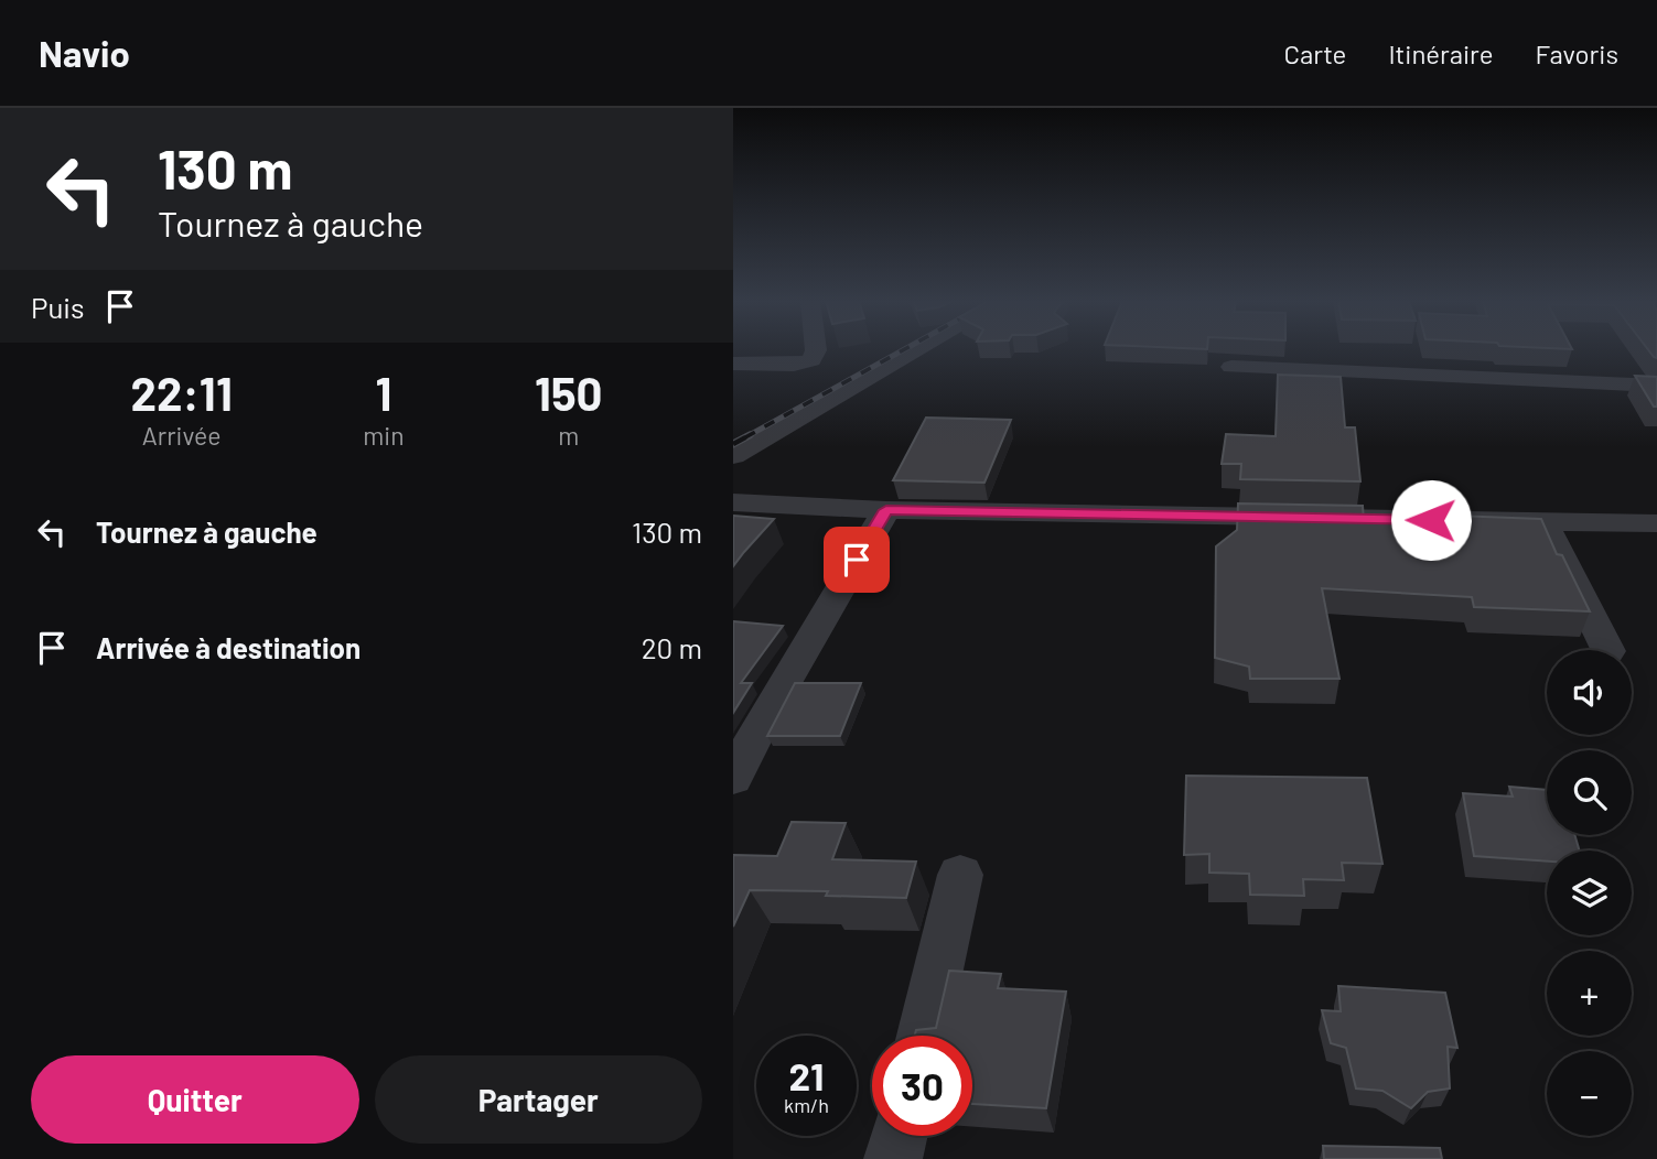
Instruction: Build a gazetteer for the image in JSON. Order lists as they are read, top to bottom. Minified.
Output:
{"page":{"header":"Navio","nav":["Carte","Itinéraire","Favoris"],"turn":["130 m","Tournez à gauche"],"then":"Puis","eta":["22:11","Arrivée","1","min","150","m"],"list":[{"name":"Tournez à gauche","value":"130 m"},{"name":"Arrivée à destination","value":"20 m"}],"map_buttons":["+","−"],"speed":"21 km/h","limit":"30","buttons":["Quitter","Partager"]}}
